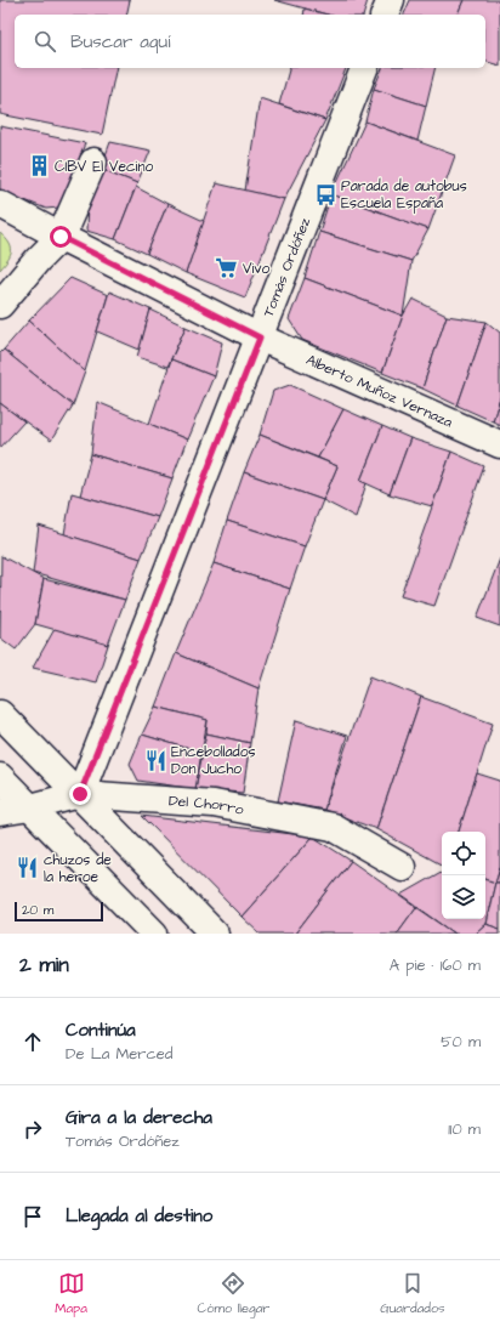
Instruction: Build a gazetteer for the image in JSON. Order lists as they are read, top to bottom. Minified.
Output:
{"streets":{"street":["Tomás Ordóñez","Alberto Muñoz Vernaza","Del Chorro"]},"crossings":[["Tomás Ordóñez","Alberto Muñoz Vernaza"],["Tomás Ordóñez","Del Chorro"]],"places":{"building":["CIBV El Vecino"],"bus stop":["Parada de autobus Escuela España"],"supermarket":["Vivo"],"restaurant":["Encebollados Don Jucho","chuzos de la heroe"]},"scale_bar":"20 m","page":{"search":"Buscar aquí","scale":"20 m","heading":["2 min","A pie · 160 m"],"list":[["Continúa","De La Merced","50 m"],["Gira a la derecha","Tomás Ordóñez","110 m"],"Llegada al destino"],"nav":["Mapa","Cómo llegar","Guardados"]}}
